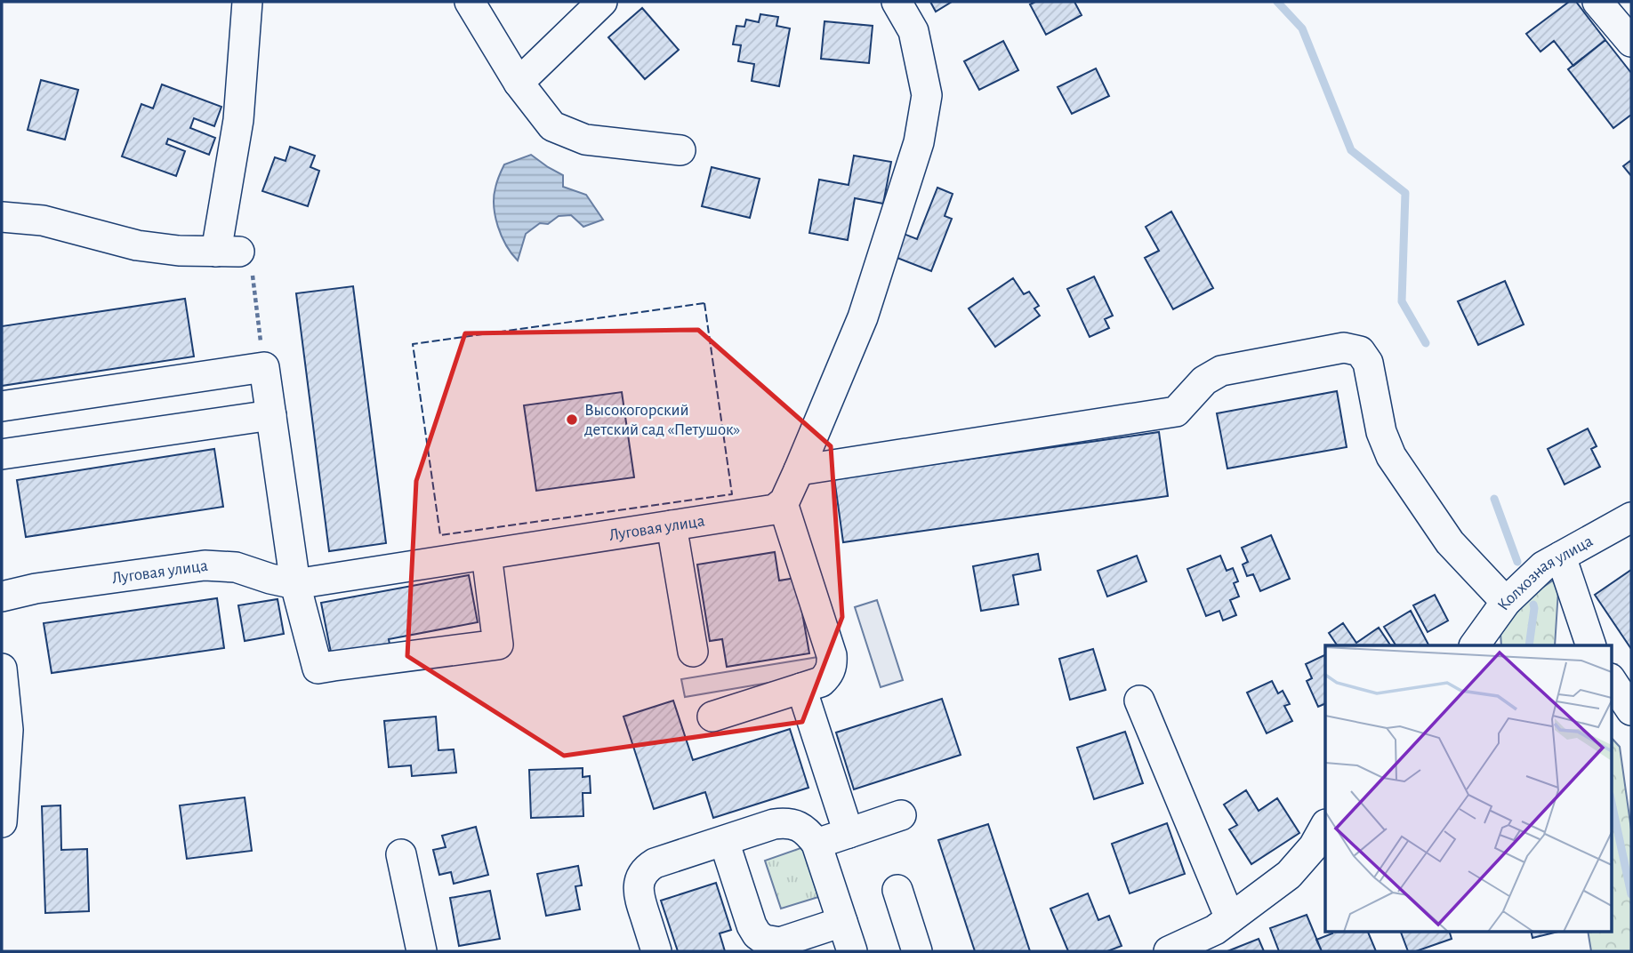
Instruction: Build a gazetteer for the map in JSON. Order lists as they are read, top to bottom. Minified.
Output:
{"streets":{"street":["Луговая улица","Колхозная улица"]},"places":["Высокогорский детский сад «Петушок»"]}
